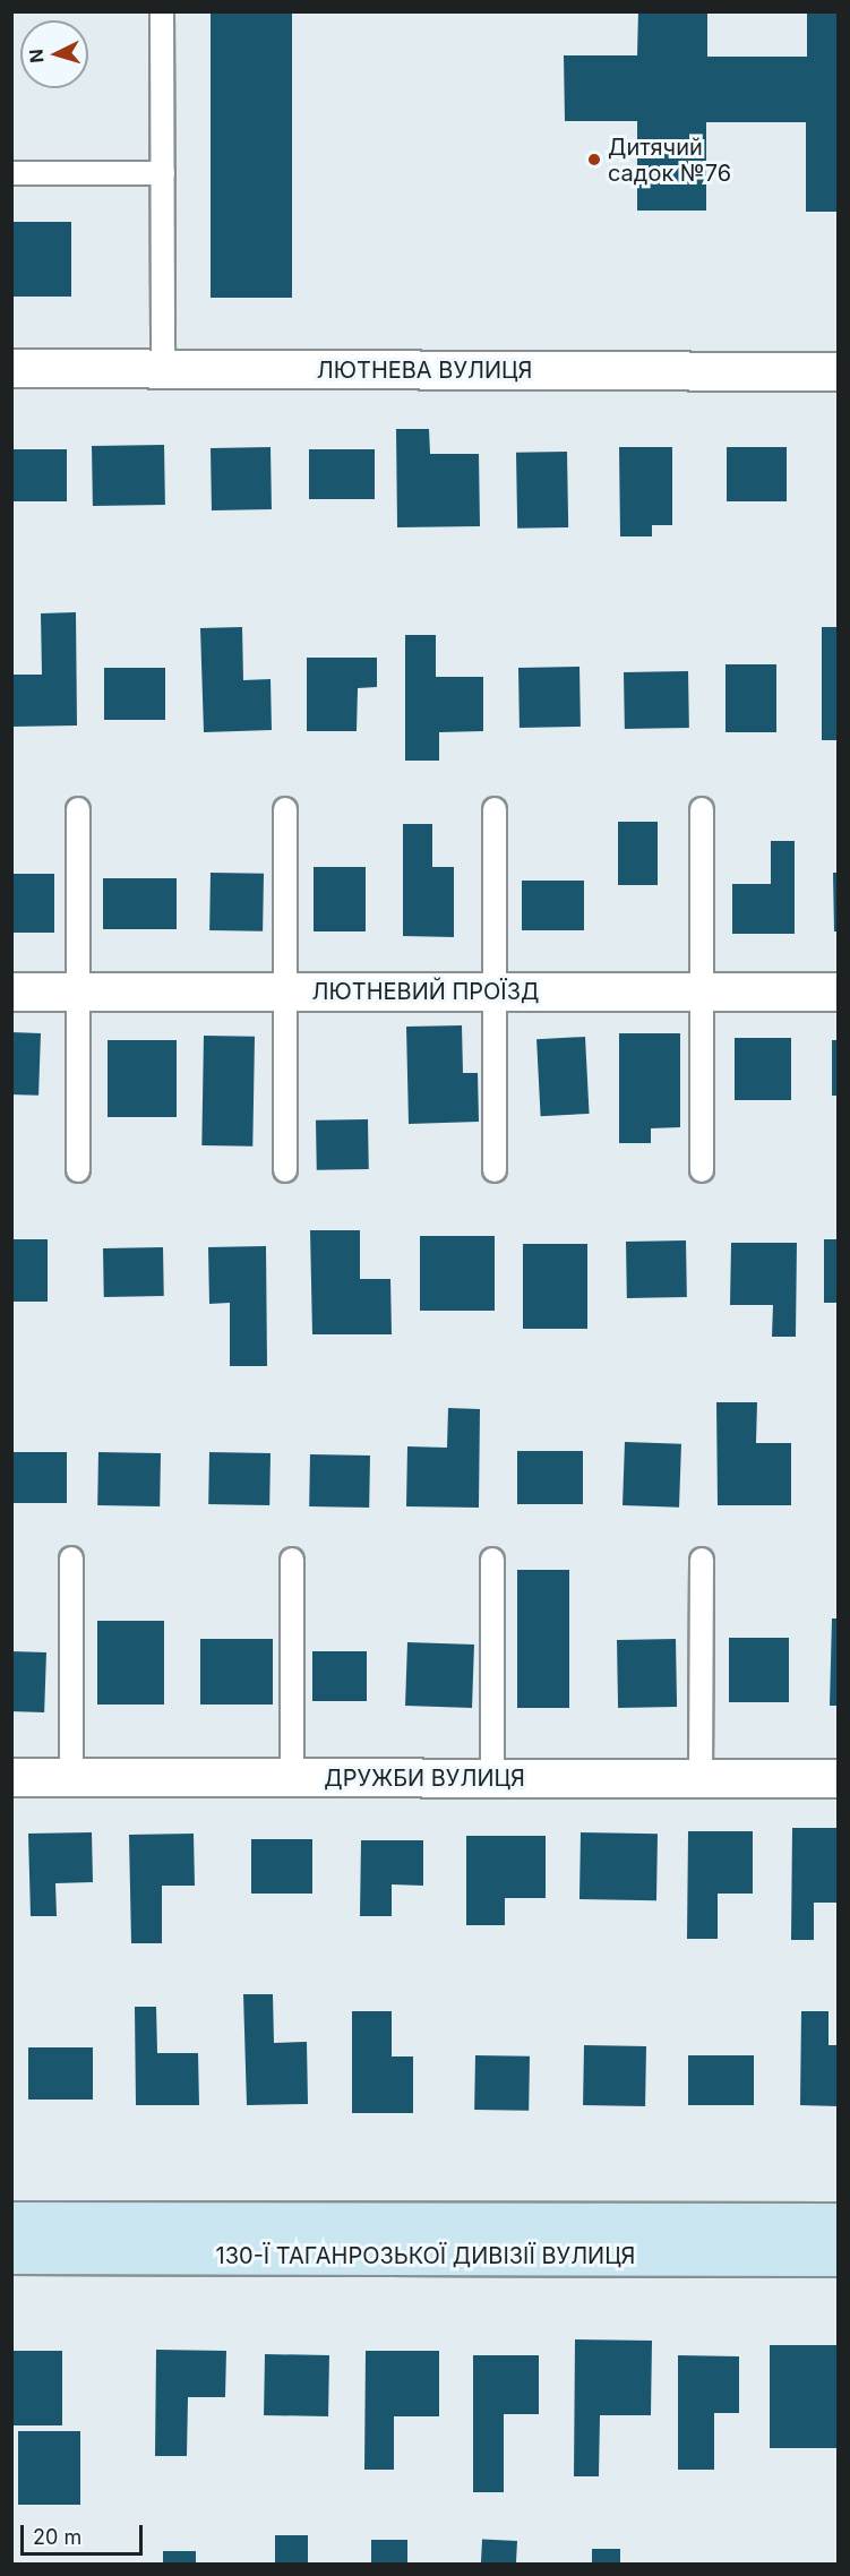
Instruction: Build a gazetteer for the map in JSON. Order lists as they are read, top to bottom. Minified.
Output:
{"streets":{"street":["ЛЮТНЕВА ВУЛИЦЯ","ЛЮТНЕВИЙ ПРОЇЗД","ДРУЖБИ ВУЛИЦЯ","130-Ї ТАГАНРОЗЬКОЇ ДИВІЗІЇ ВУЛИЦЯ"]},"places":["Дитячий садок №76"],"scale_bar":"20 m","north":"left"}
